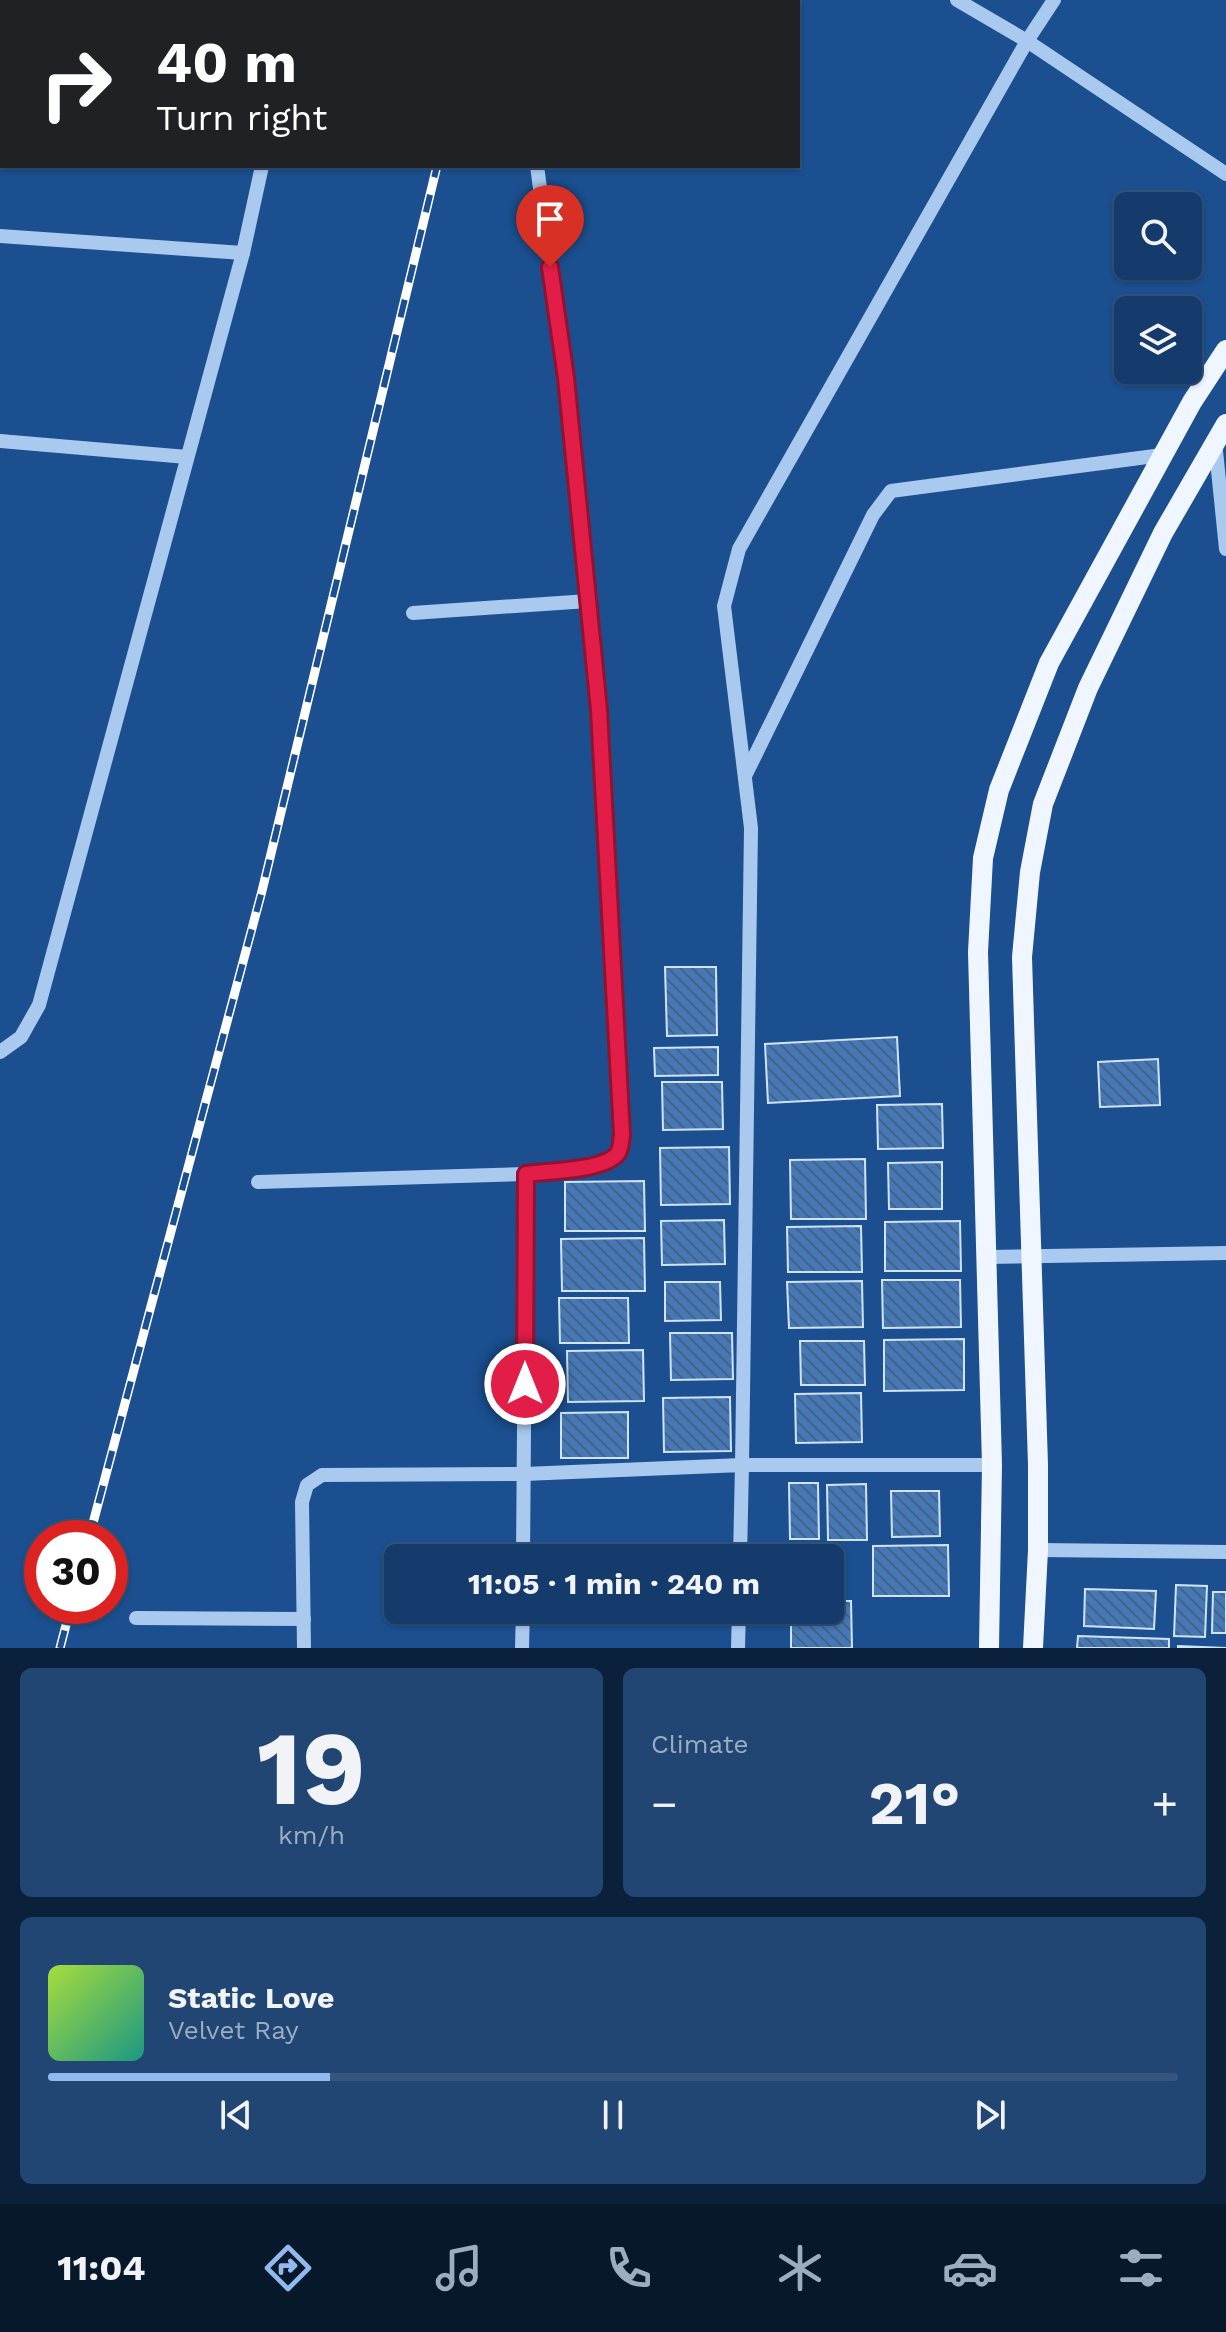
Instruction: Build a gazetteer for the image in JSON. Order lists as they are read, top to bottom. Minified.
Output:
{"page":{"turn":["40 m","Turn right"],"limit":"30","trip":"11:05 · 1 min · 240 m","tile":[["19","km/h"],"Climate"],"heat":["−","21°","+"],"song":["Static Love","Velvet Ray"],"tabs":"11:04"}}
